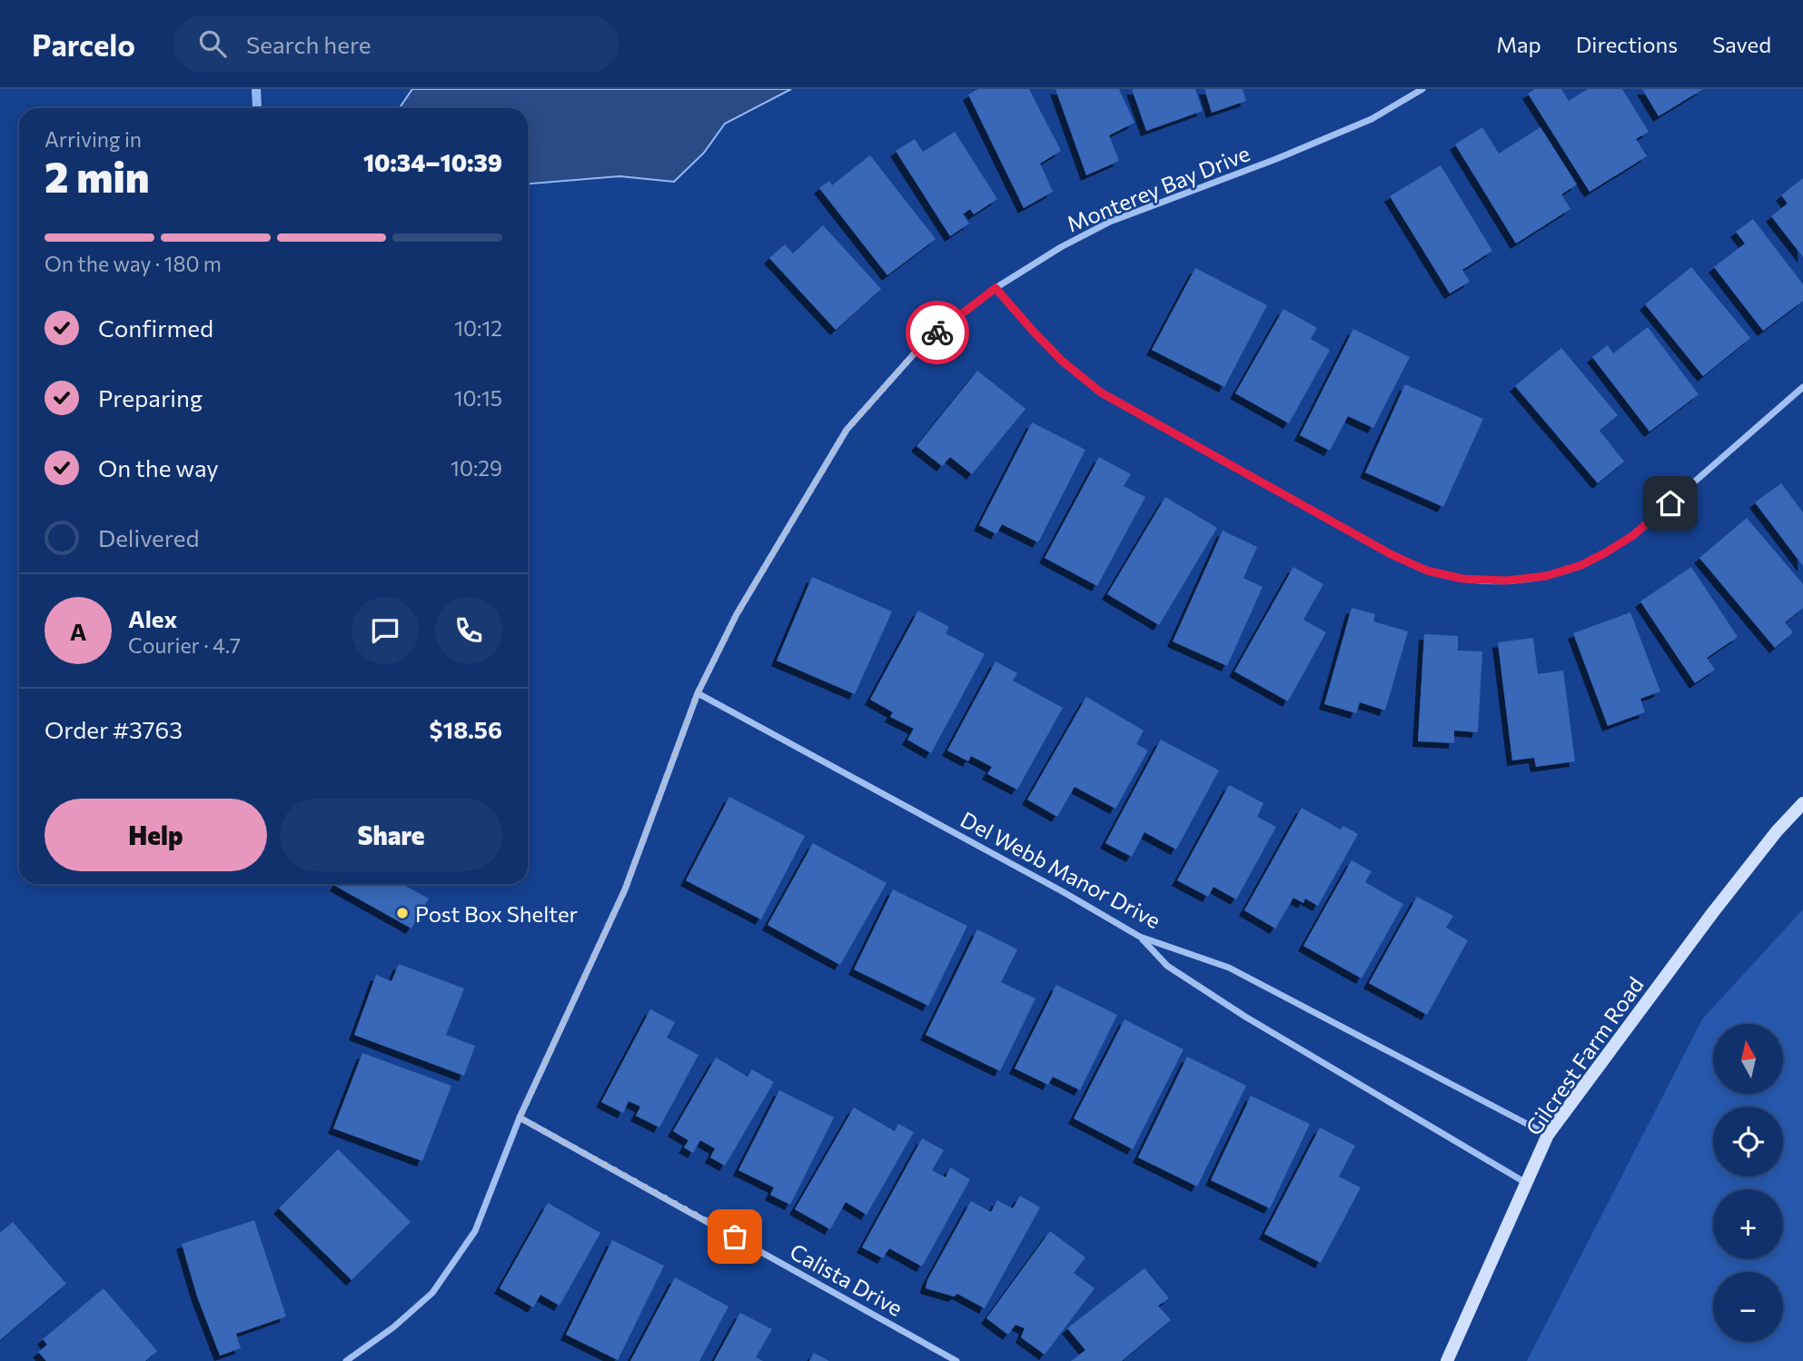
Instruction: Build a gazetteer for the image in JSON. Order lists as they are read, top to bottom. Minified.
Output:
{"streets":{"main road":["Gilcrest Farm Road"],"street":["Monterey Bay Drive","Del Webb Manor Drive","Calista Drive"]},"crossings":[["Monterey Bay Drive","Del Webb Manor Drive"],["Monterey Bay Drive","Calista Drive"],["Del Webb Manor Drive","Gilcrest Farm Road"]],"places":["Post Box Shelter"],"north":"top","page":{"header":"Parcelo","search":"Search here","nav":["Map","Directions","Saved"],"heading":["2 min","Arriving in","10:34–10:39"],"panel":["Alex","Courier · 4.7","Order #3763","$18.56"],"bar":"On the way · 180 m","list":[["Confirmed","10:12"],["Preparing","10:15"],["On the way","10:29"],"Delivered"],"round":"A","buttons":["Help","Share"],"map_buttons":["+","−"]}}
